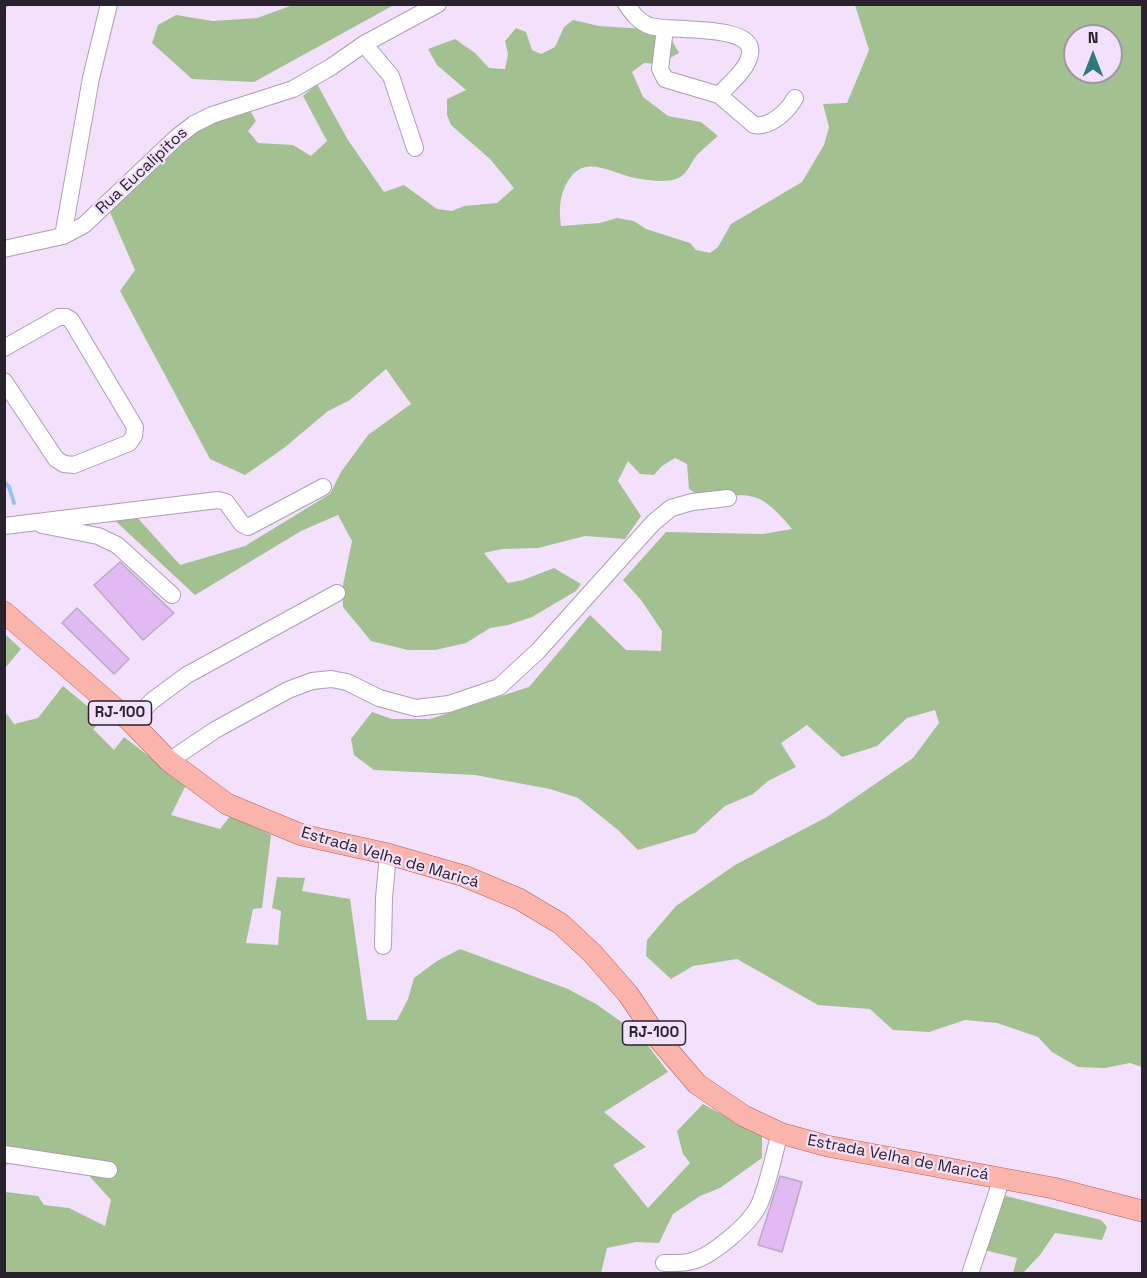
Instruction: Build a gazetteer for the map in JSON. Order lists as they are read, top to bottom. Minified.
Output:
{"streets":{"main road":["RJ-100","Estrada Velha de Maricá"],"street":["Rua Eucalipitos"]},"north":"top"}
